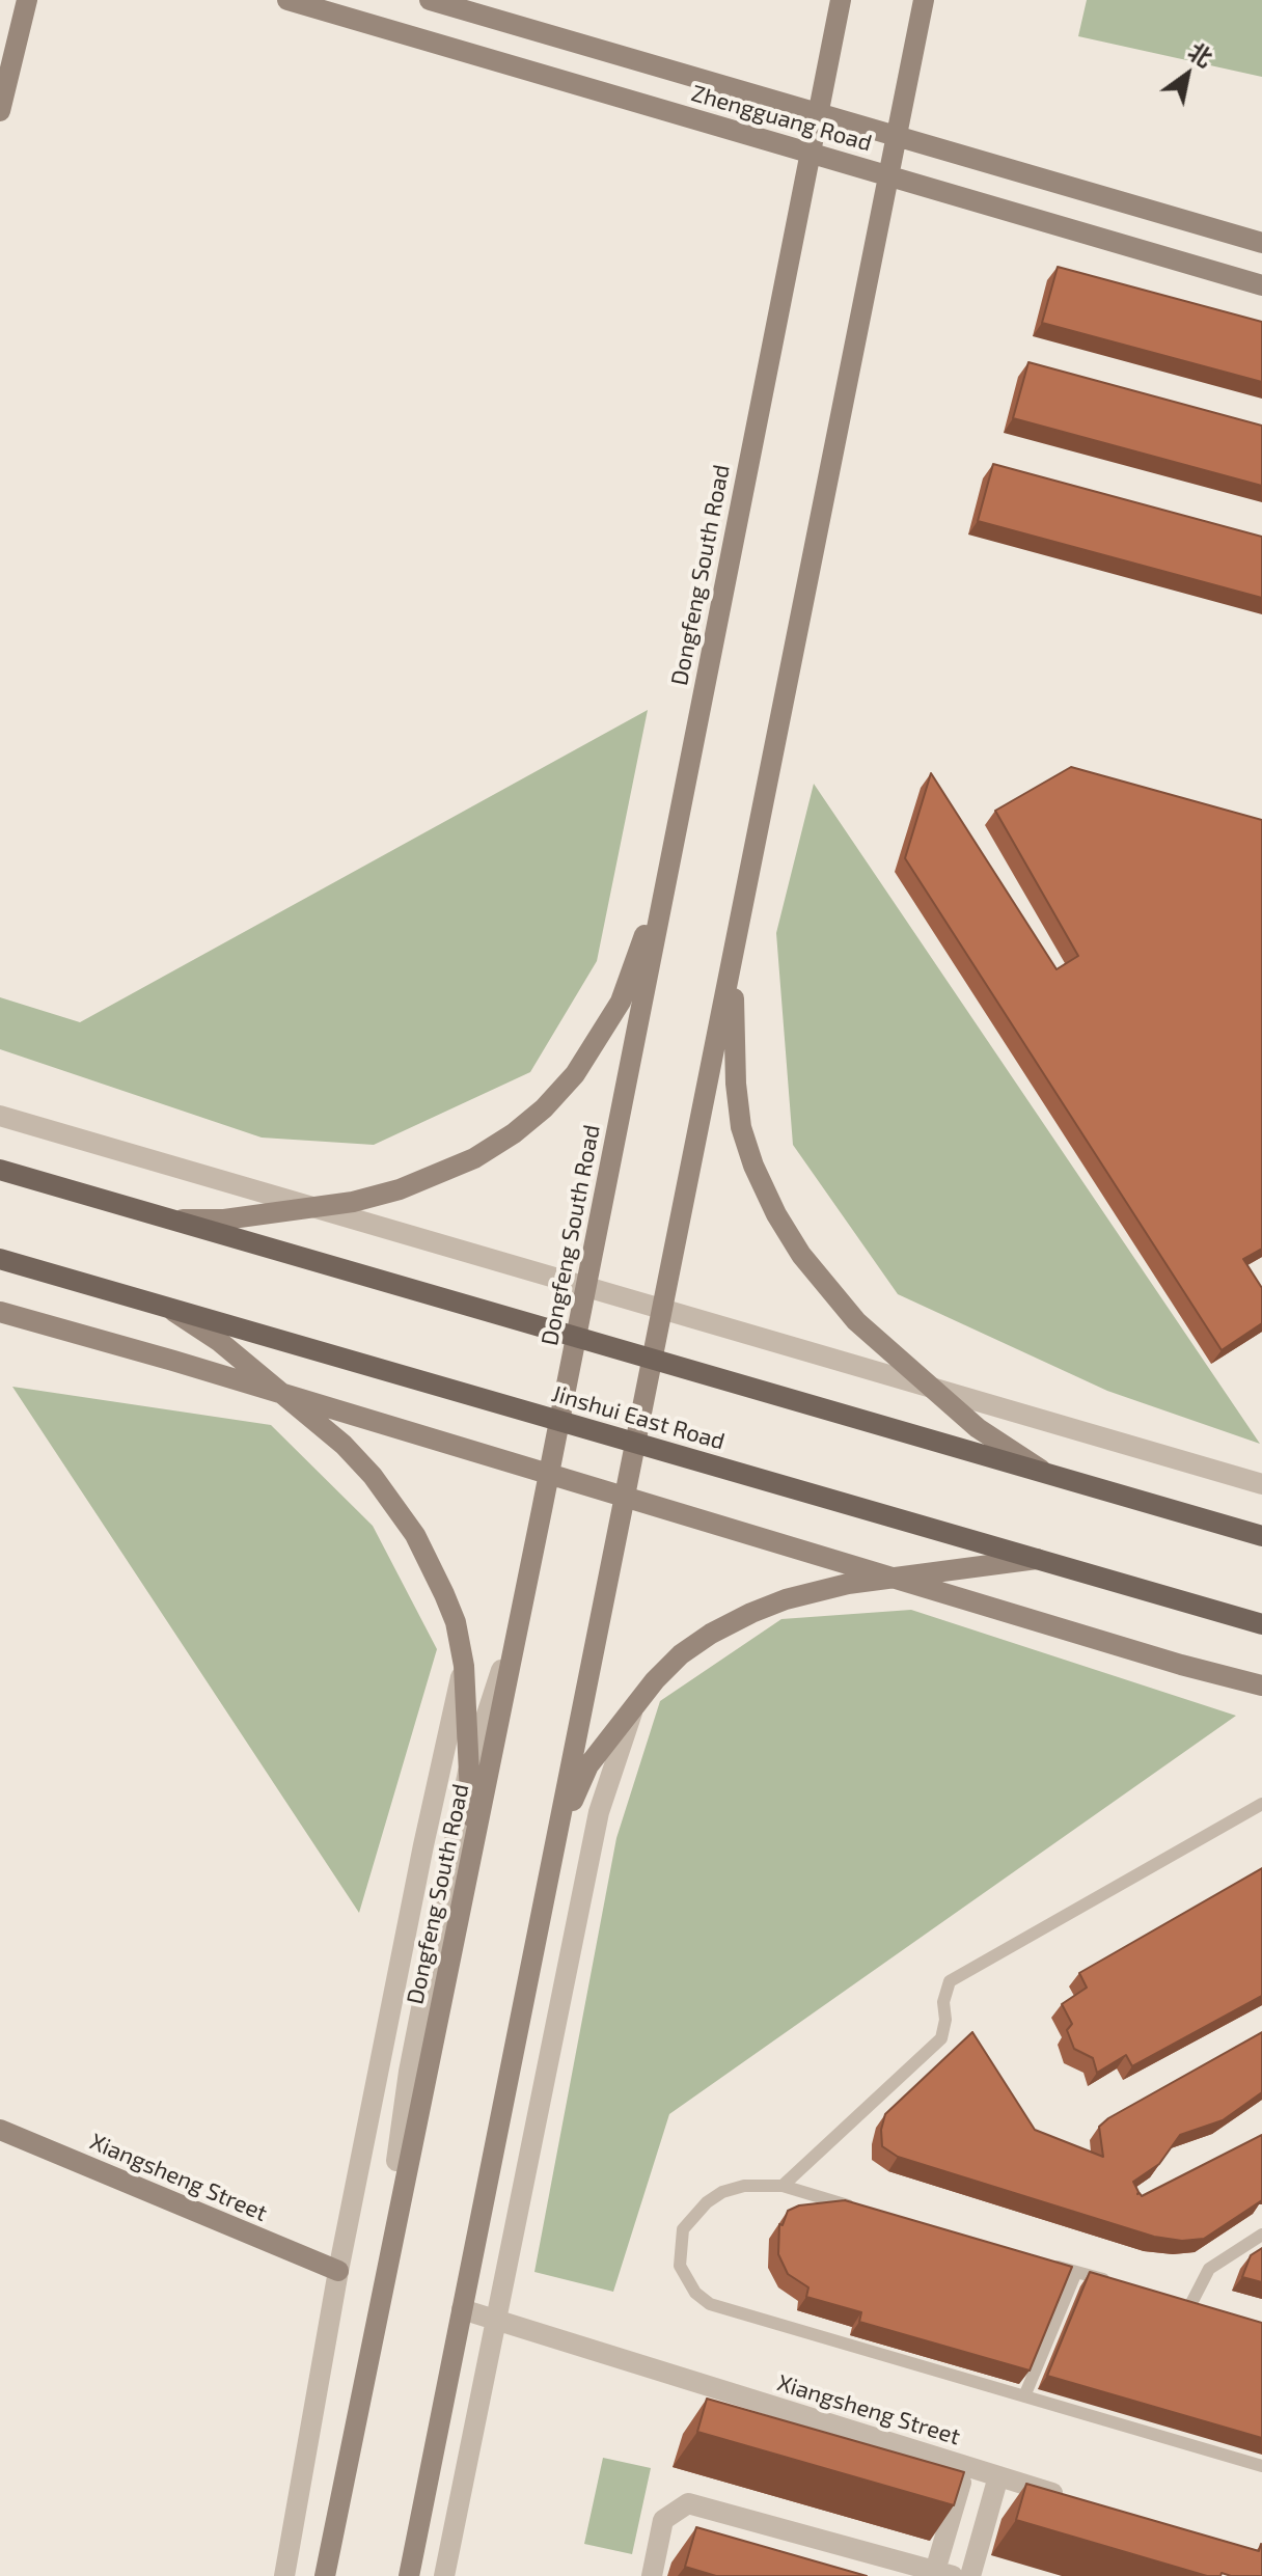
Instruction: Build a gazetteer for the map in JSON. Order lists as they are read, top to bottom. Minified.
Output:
{"streets":{"main road":["Zhengguang Road","Dongfeng South Road","Jinshui East Road","Xiangsheng Street"]},"crossings":[["Zhengguang Road","Dongfeng South Road"],["Dongfeng South Road","Jinshui East Road"]],"north":"top right"}
